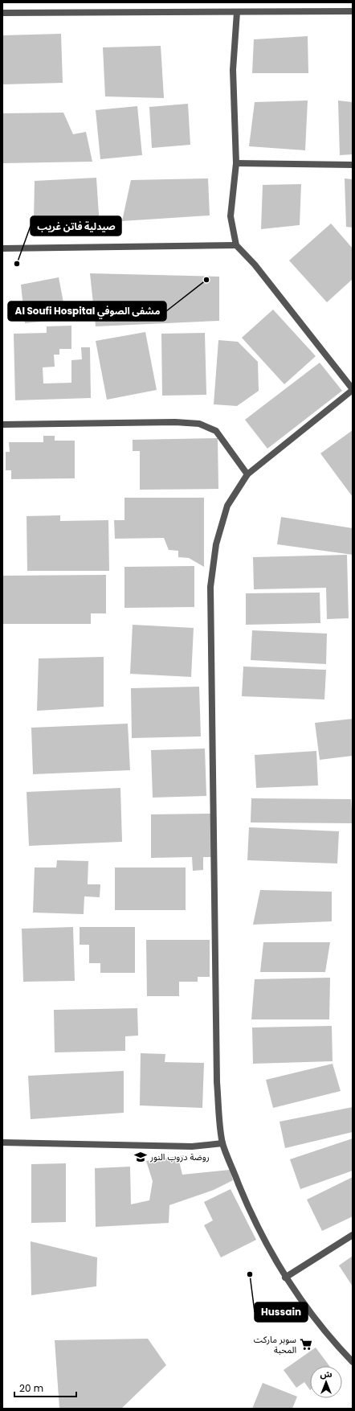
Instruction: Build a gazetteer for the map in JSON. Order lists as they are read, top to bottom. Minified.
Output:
{"places":{"other":["صيدلية فاتن غريب","Al Soufi Hospital مشفى الصوفي","Hussain"],"school or university":["روضة دروب النور"],"supermarket":["سوبر ماركت المحبة"]},"scale_bar":"20 m","north":"top"}
